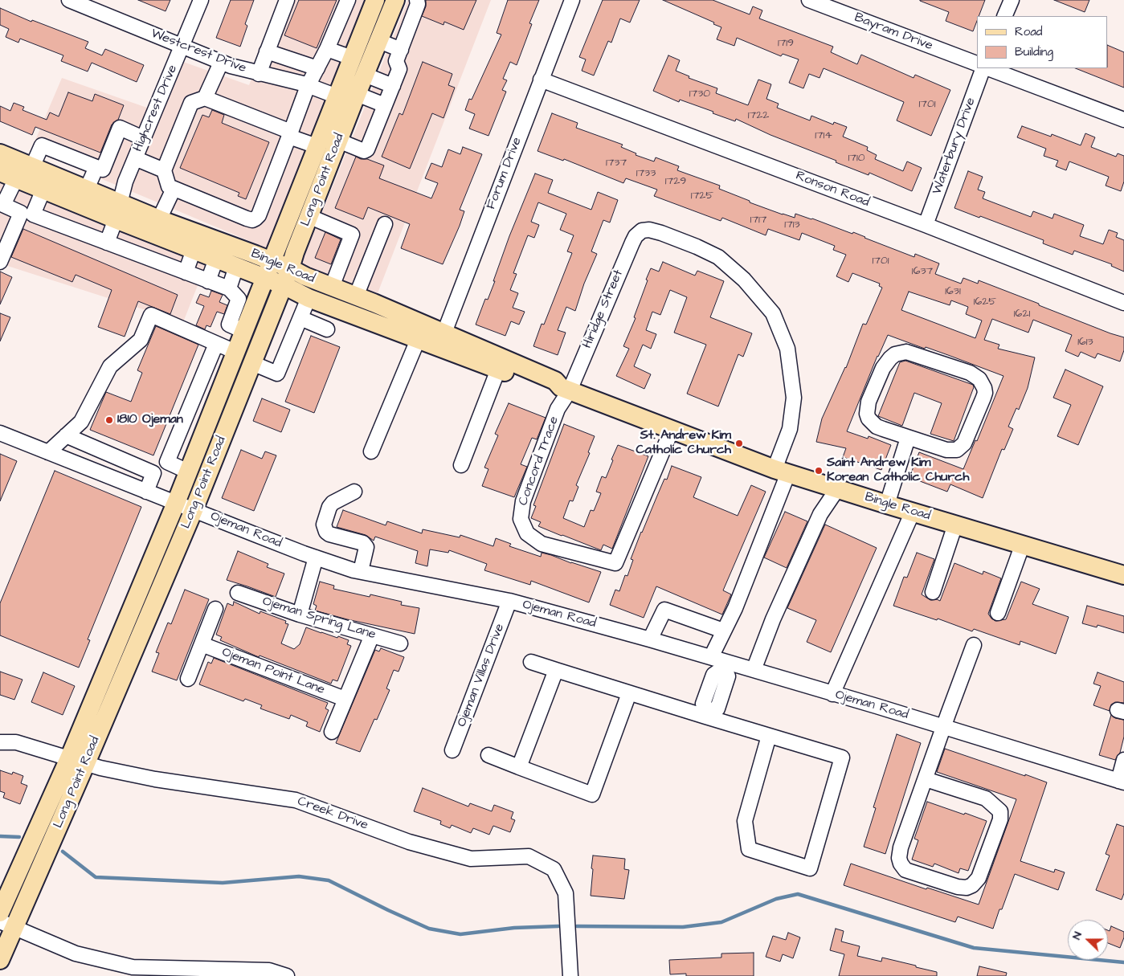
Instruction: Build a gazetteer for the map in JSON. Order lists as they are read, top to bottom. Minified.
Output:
{"streets":{"main road":["Long Point Road","Bingle Road"],"street":["Bayram Drive","Westcrest Drive","Highcrest Drive","Waterbury Drive","Forum Drive","Ronson Road","Hiridge Street","Concord Trace","Ojeman Road","Ojeman Spring Lane","Ojeman Point Lane","Ojeman Villas Drive","Creek Drive"]},"crossings":[["Westcrest Drive","Highcrest Drive"],["Westcrest Drive","Long Point Road"],["Highcrest Drive","Bingle Road"],["Waterbury Drive","Ronson Road"],["Forum Drive","Ronson Road"],["Forum Drive","Bingle Road"],["Long Point Road","Bingle Road"],["Long Point Road","Ojeman Road"],["Long Point Road","Creek Drive"],["Bingle Road","Hiridge Street"],["Bingle Road","Concord Trace"],["Hiridge Street","Concord Trace"],["Ojeman Road","Ojeman Villas Drive"]],"places":["1810 Ojeman","St. Andrew Kim Catholic Church","Saint Andrew Kim Korean Catholic Church"],"house_numbers":["1719","1730","1701","1722","1714","1710","1737","1733","1729","1725","1717","1713","1701","1637","1631","1625","1621","1613"],"legend":["Road","Building"],"north":"left"}
